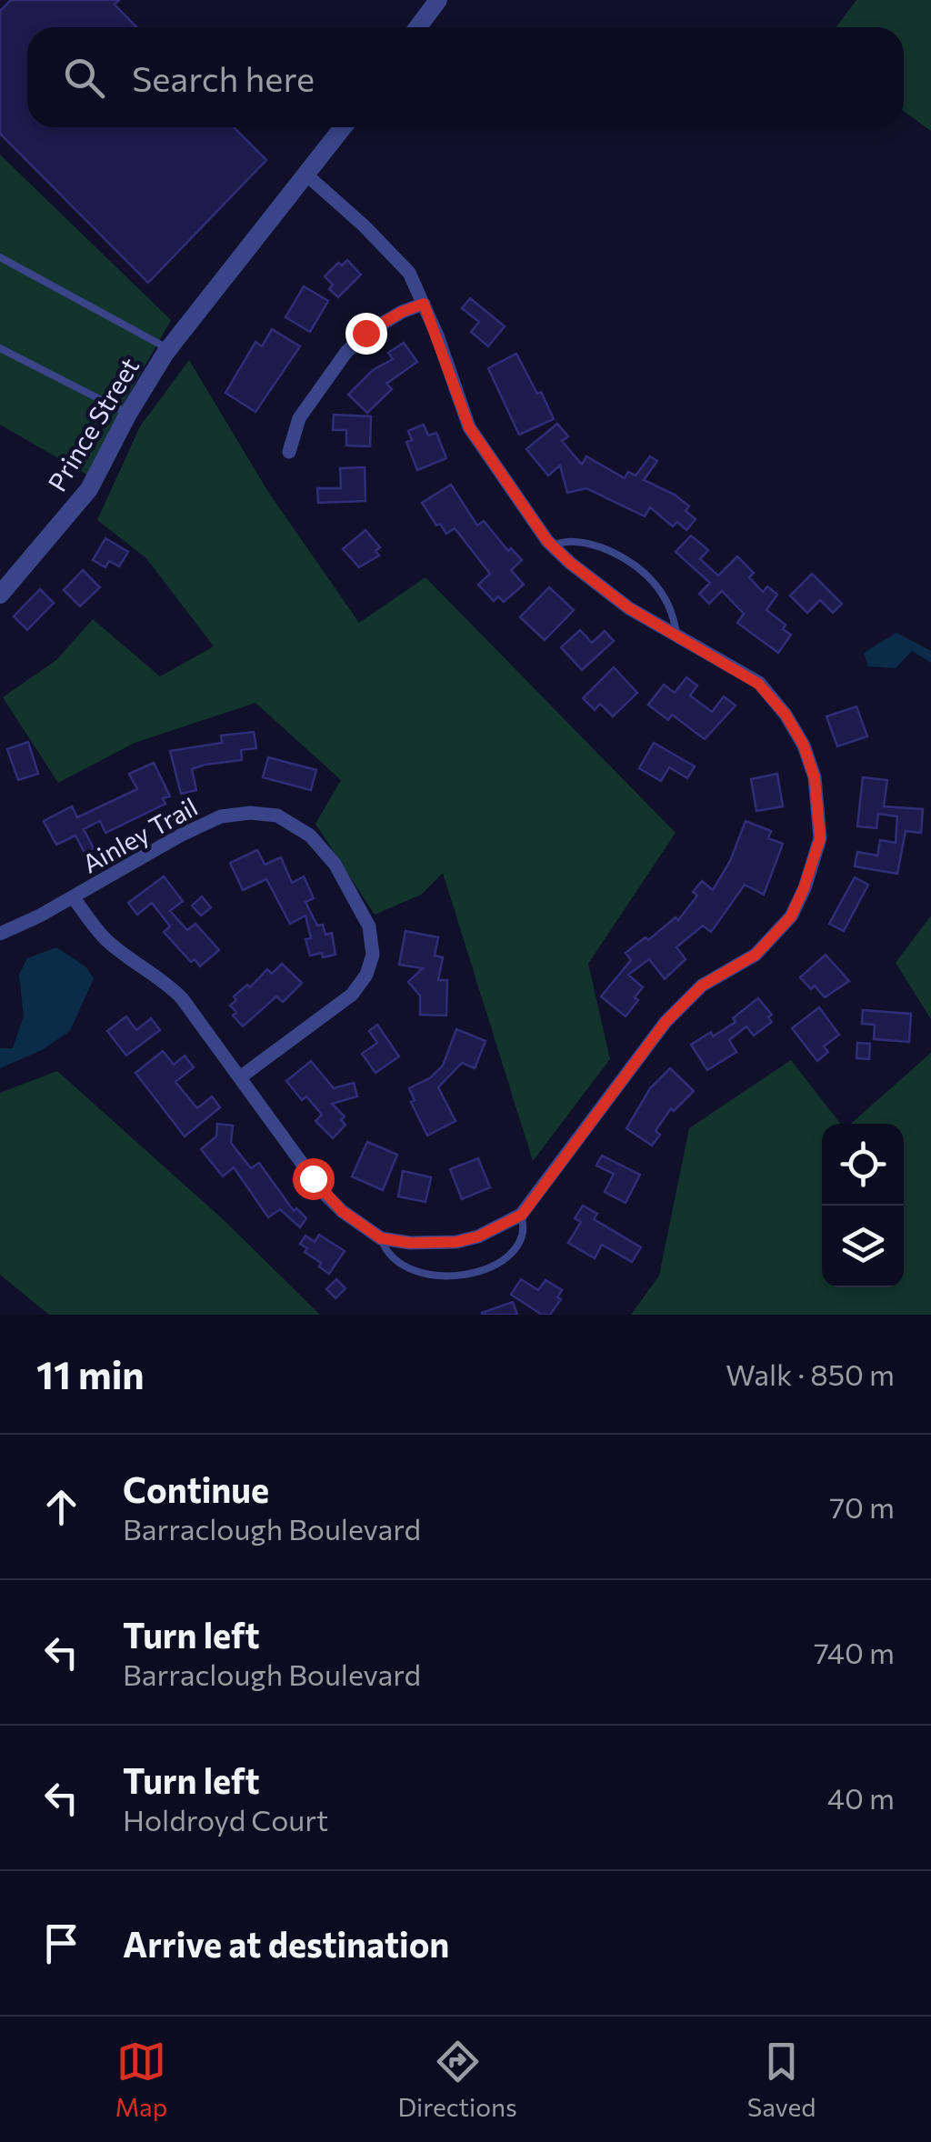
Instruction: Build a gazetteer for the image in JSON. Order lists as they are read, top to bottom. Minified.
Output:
{"streets":{"street":["Prince Street","Ainley Trail"]},"page":{"search":"Search here","heading":["11 min","Walk · 850 m"],"list":[["Continue","Barraclough Boulevard","70 m"],["Turn left","Barraclough Boulevard","740 m"],["Turn left","Holdroyd Court","40 m"],"Arrive at destination"],"nav":["Map","Directions","Saved"]}}
